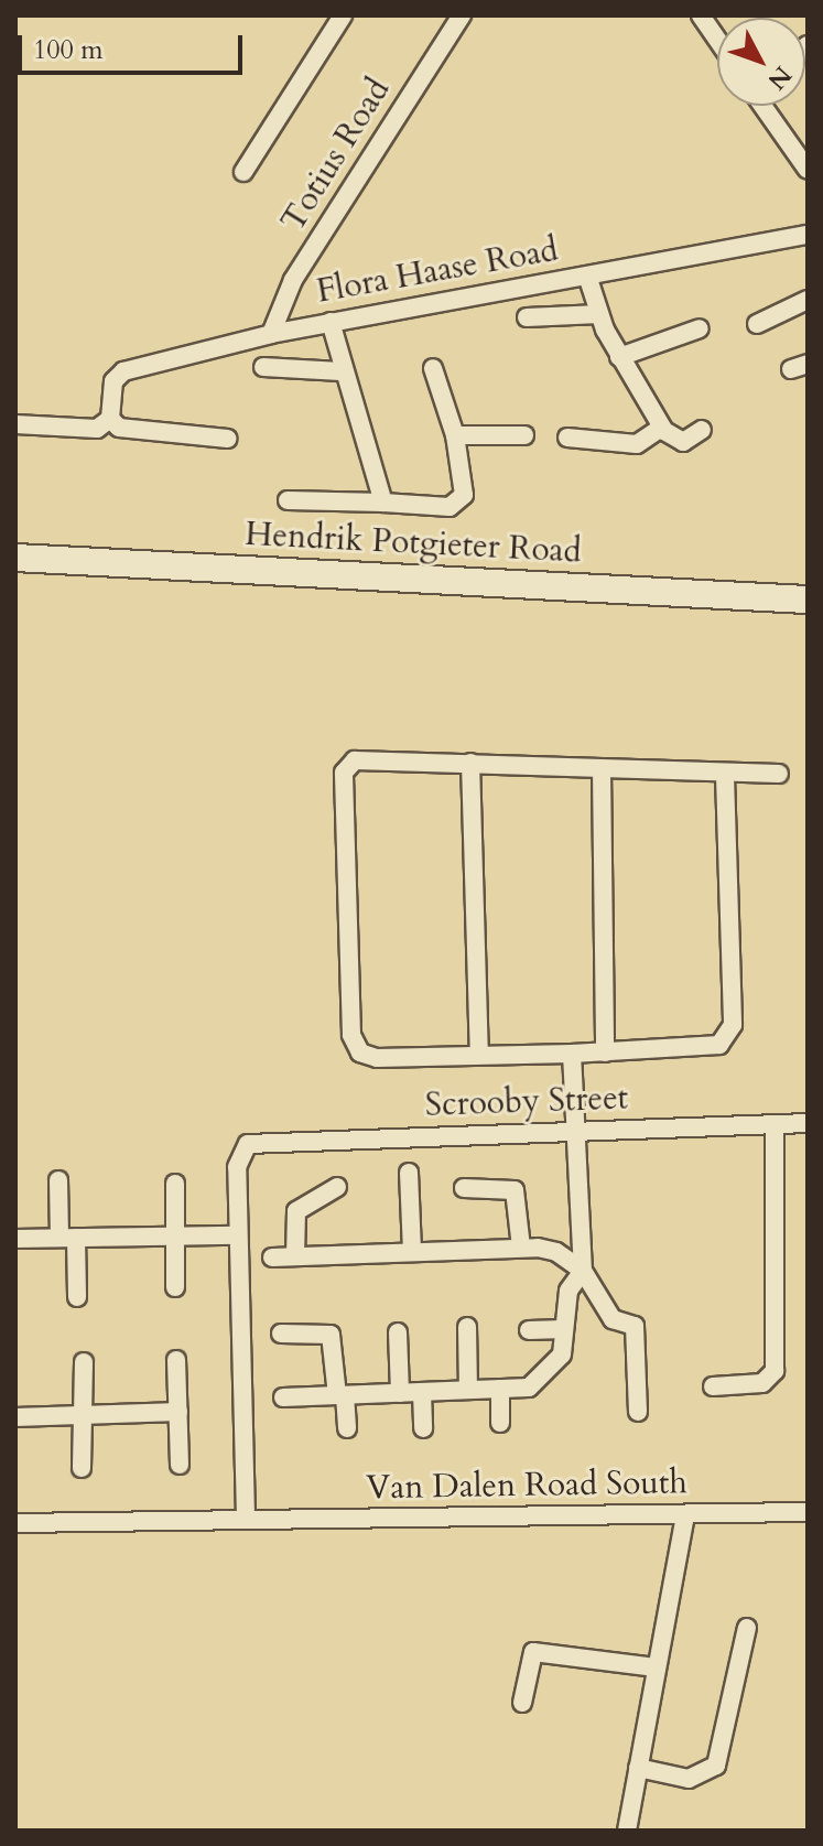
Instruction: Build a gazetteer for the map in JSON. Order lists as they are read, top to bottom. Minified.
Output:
{"streets":{"main road":["Hendrik Potgieter Road"],"street":["Totius Road","Flora Haase Road","Scrooby Street","Van Dalen Road South"]},"crossings":[["Totius Road","Flora Haase Road"]],"scale_bar":"100 m","north":"bottom right"}
